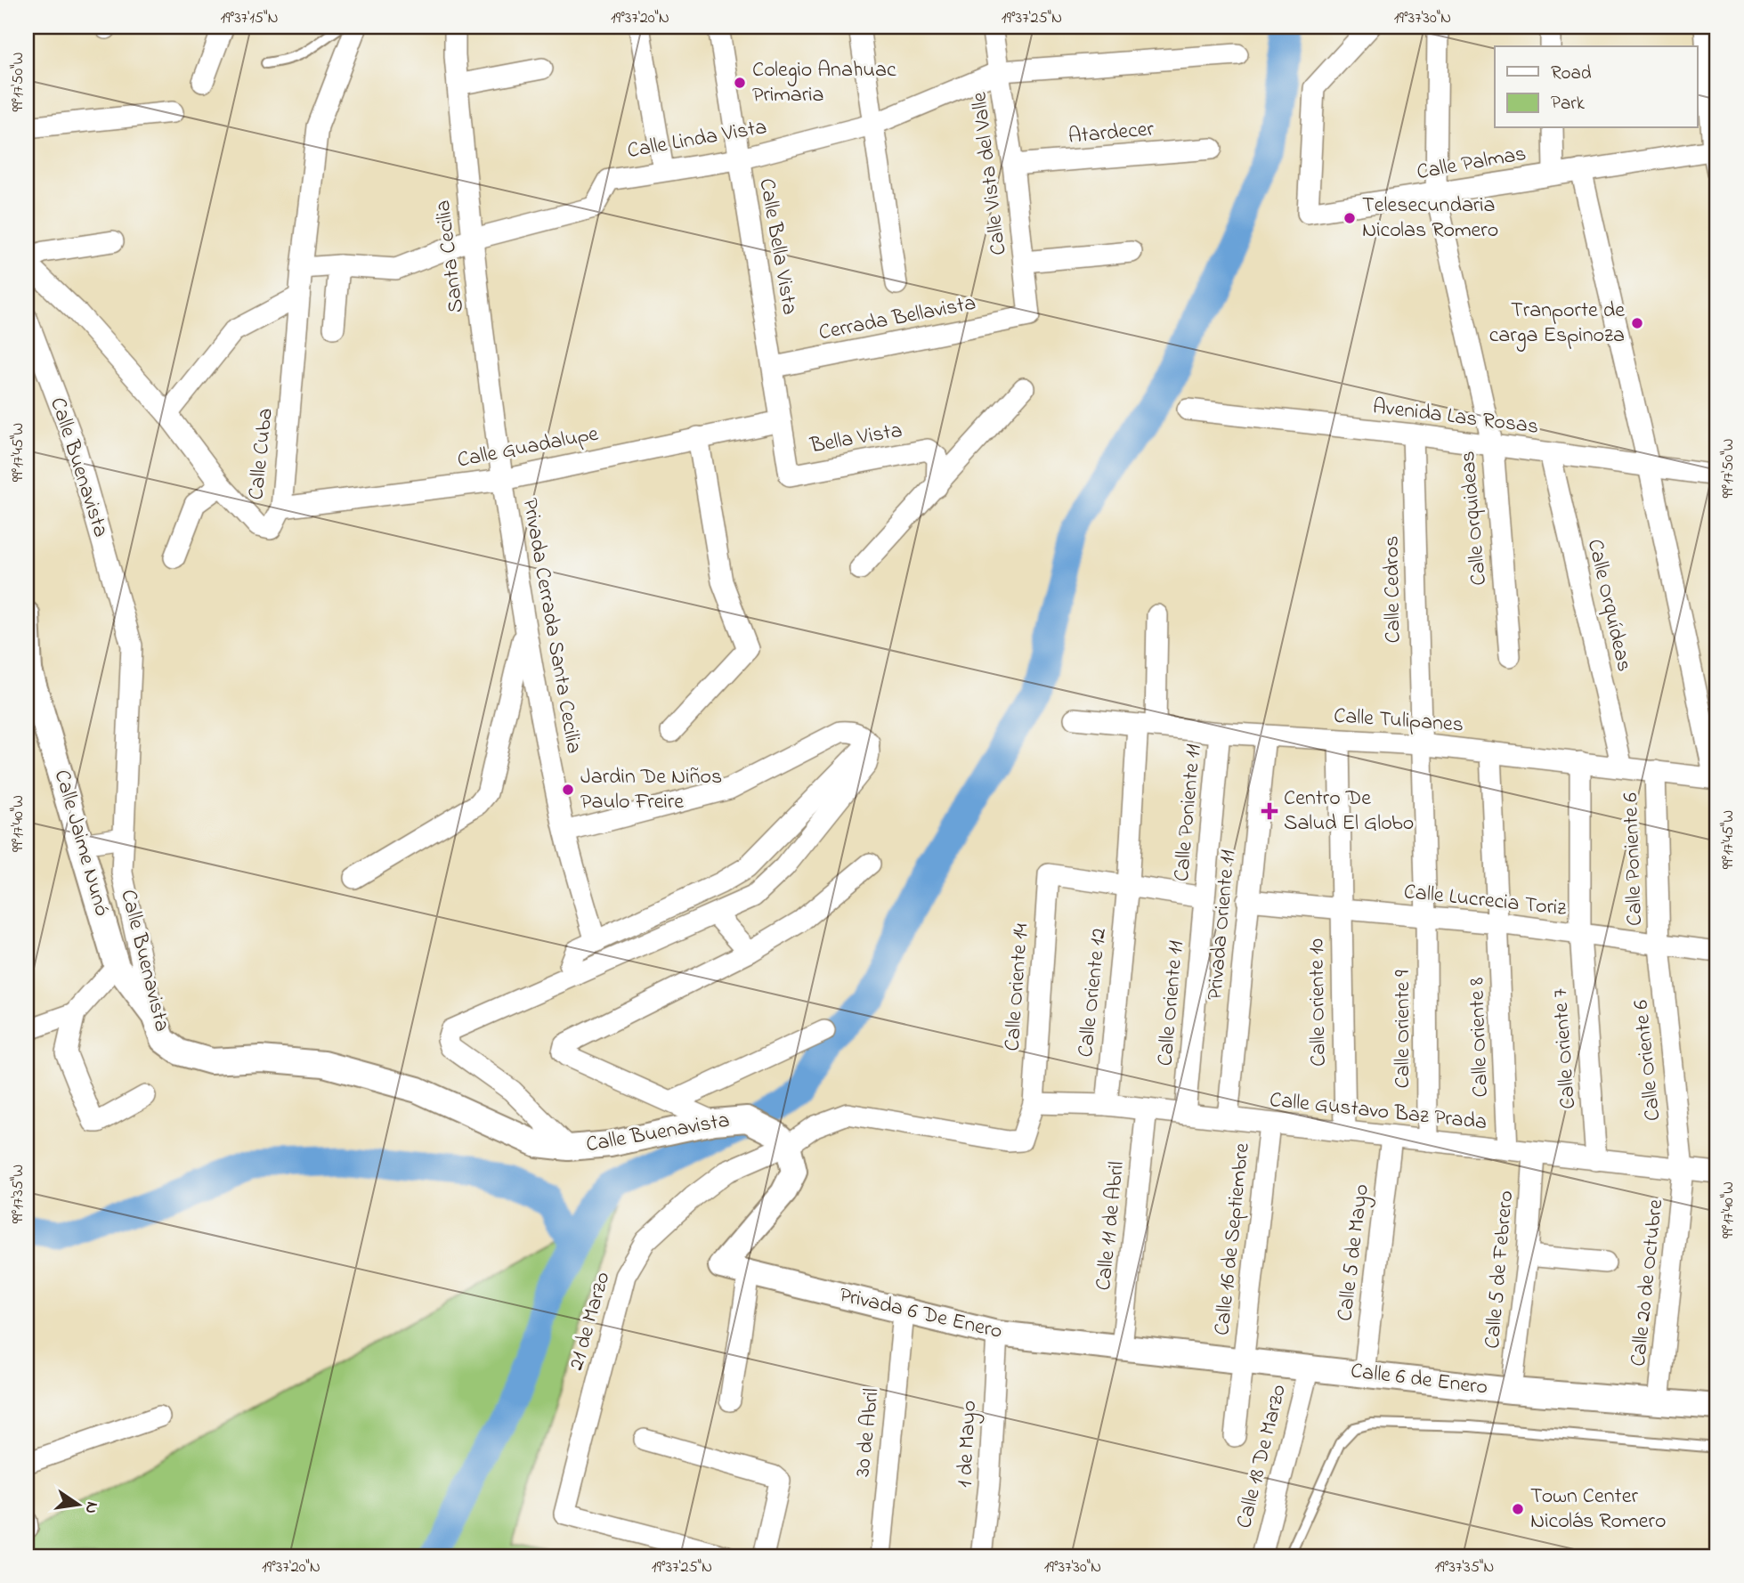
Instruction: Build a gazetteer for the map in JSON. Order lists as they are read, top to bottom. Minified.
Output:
{"streets":{"street":["Atardecer","Calle Linda Vista","Calle Palmas","Calle Vista del Valle","Calle Bella Vista","Santa Cecilia","Cerrada Bellavista","Avenida Las Rosas","Bella Vista","Calle Guadalupe","Calle Cuba","Calle Buenavista","Calle Orquideas","Calle Cedros","Calle Orquídeas","Privada Cerrada Santa Cecilia","Calle Tulipanes","Calle Poniente 11","Calle Jaime Nunó","Calle Poniente 6","Calle Lucrecia Toriz","Privada Oriente 11","Calle Oriente 14","Calle Oriente 12","Calle Oriente 10","Calle Oriente 11","Calle Oriente 9","Calle Oriente 8","Calle Oriente 7","Calle Oriente 6","Calle Gustavo Baz Prada","Calle 11 de Abril","Calle 16 de Septiembre","Calle 5 de Mayo","Calle 5 de Febrero","Calle 20 de Octubre","Privada 6 De Enero","21 de Marzo","Calle 6 de Enero","30 de Abril","1 de Mayo","Calle 18 De Marzo"]},"crossings":[["Atardecer","Calle Vista del Valle"],["Calle Linda Vista","Calle Vista del Valle"],["Calle Linda Vista","Calle Bella Vista"],["Calle Linda Vista","Santa Cecilia"],["Calle Palmas","Calle Orquideas"],["Calle Vista del Valle","Cerrada Bellavista"],["Calle Bella Vista","Cerrada Bellavista"],["Calle Bella Vista","Bella Vista"],["Calle Bella Vista","Calle Guadalupe"],["Santa Cecilia","Calle Guadalupe"],["Santa Cecilia","Privada Cerrada Santa Cecilia"],["Avenida Las Rosas","Calle Orquideas"],["Avenida Las Rosas","Calle Cedros"],["Avenida Las Rosas","Calle Orquídeas"],["Calle Guadalupe","Calle Cuba"],["Calle Guadalupe","Privada Cerrada Santa Cecilia"],["Calle Buenavista","Calle Jaime Nunó"],["Calle Buenavista","Calle Oriente 14"],["Calle Buenavista","Privada 6 De Enero"],["Calle Buenavista","21 de Marzo"],["Calle Cedros","Calle Tulipanes"],["Calle Cedros","Calle Lucrecia Toriz"],["Calle Cedros","Calle Oriente 9"],["Calle Orquídeas","Calle Tulipanes"],["Calle Tulipanes","Calle Poniente 11"],["Calle Tulipanes","Calle Poniente 6"],["Calle Tulipanes","Privada Oriente 11"],["Calle Tulipanes","Calle Oriente 12"],["Calle Tulipanes","Calle Oriente 10"],["Calle Tulipanes","Calle Oriente 8"],["Calle Tulipanes","Calle Oriente 7"],["Calle Poniente 11","Calle Oriente 11"],["Calle Poniente 6","Calle Lucrecia Toriz"],["Calle Poniente 6","Calle Oriente 6"],["Calle Lucrecia Toriz","Privada Oriente 11"],["Calle Lucrecia Toriz","Calle Oriente 10"],["Calle Lucrecia Toriz","Calle Oriente 9"],["Calle Lucrecia Toriz","Calle Oriente 8"],["Calle Lucrecia Toriz","Calle Oriente 7"],["Calle Lucrecia Toriz","Calle Oriente 6"],["Privada Oriente 11","Calle Gustavo Baz Prada"],["Calle Oriente 14","Calle Oriente 12"],["Calle Oriente 14","Calle Gustavo Baz Prada"],["Calle Oriente 14","Privada 6 De Enero"],["Calle Oriente 14","21 de Marzo"],["Calle Oriente 12","Calle Gustavo Baz Prada"],["Calle Oriente 10","Calle Gustavo Baz Prada"],["Calle Oriente 11","Calle Gustavo Baz Prada"],["Calle Oriente 9","Calle Gustavo Baz Prada"],["Calle Oriente 8","Calle Gustavo Baz Prada"],["Calle Oriente 7","Calle Gustavo Baz Prada"],["Calle Oriente 6","Calle Gustavo Baz Prada"],["Calle Oriente 6","Calle 20 de Octubre"],["Calle Gustavo Baz Prada","Calle 11 de Abril"],["Calle Gustavo Baz Prada","Calle 16 de Septiembre"],["Calle Gustavo Baz Prada","Calle 5 de Mayo"],["Calle Gustavo Baz Prada","Calle 5 de Febrero"],["Calle Gustavo Baz Prada","Calle 20 de Octubre"],["Calle 11 de Abril","Privada 6 De Enero"],["Calle 11 de Abril","Calle 6 de Enero"],["Calle 16 de Septiembre","Calle 6 de Enero"],["Calle 5 de Mayo","Calle 6 de Enero"],["Calle 5 de Febrero","Calle 6 de Enero"],["Calle 20 de Octubre","Calle 6 de Enero"],["Privada 6 De Enero","21 de Marzo"],["Privada 6 De Enero","Calle 6 de Enero"],["Privada 6 De Enero","30 de Abril"],["Privada 6 De Enero","1 de Mayo"],["Calle 6 de Enero","Calle 18 De Marzo"]],"places":{"other":["Colegio Anahuac Primaria","Telesecundaria Nicolas Romero","Tranporte de carga Espinoza","Jardin De Niños Paulo Freire","Town Center Nicolás Romero"],"health":["Centro De Salud El Globo"]},"legend":["Road","Park"],"north":"right","coordinates":["19°37'15\"N","19°37'20\"N","19°37'25\"N","19°37'30\"N","99°17'50\"W","99°17'45\"W","99°17'40\"W","99°17'35\"W","19°37'35\"N"]}
